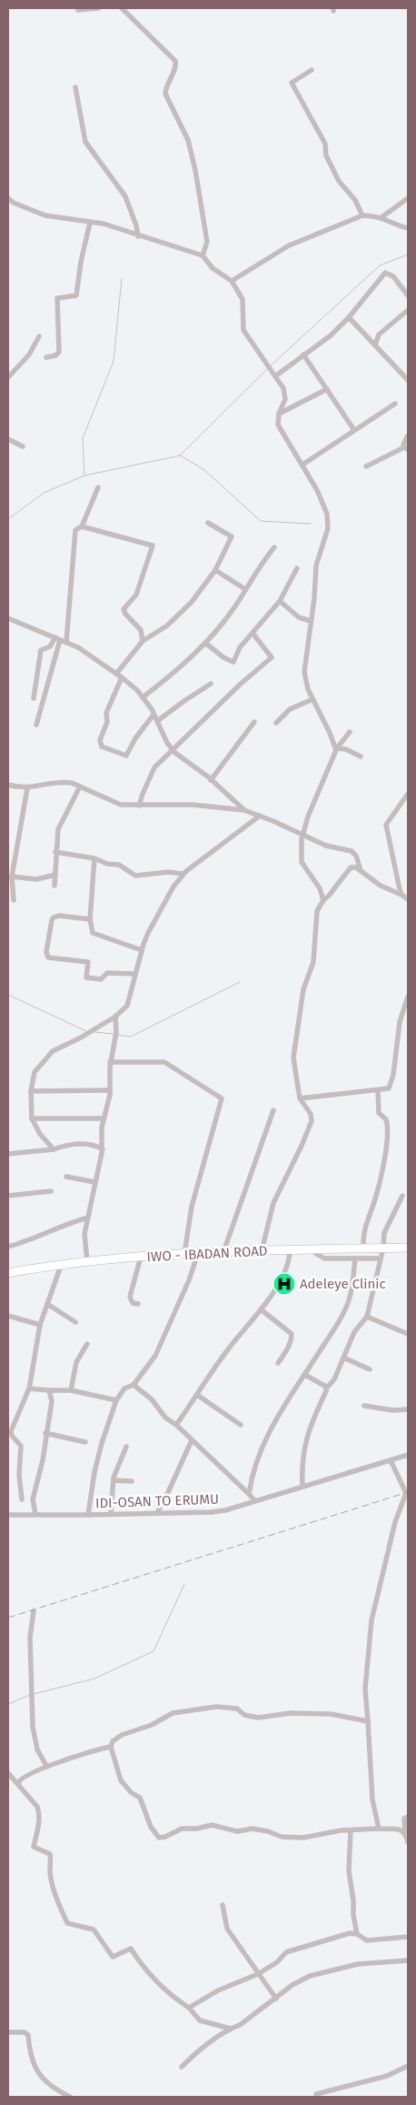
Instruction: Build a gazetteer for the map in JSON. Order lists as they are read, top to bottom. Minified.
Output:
{"streets":{"main road":["IWO - IBADAN ROAD"],"street":["IDI-OSAN TO ERUMU"]},"places":{"hospital":["Adeleye Clinic"]}}
